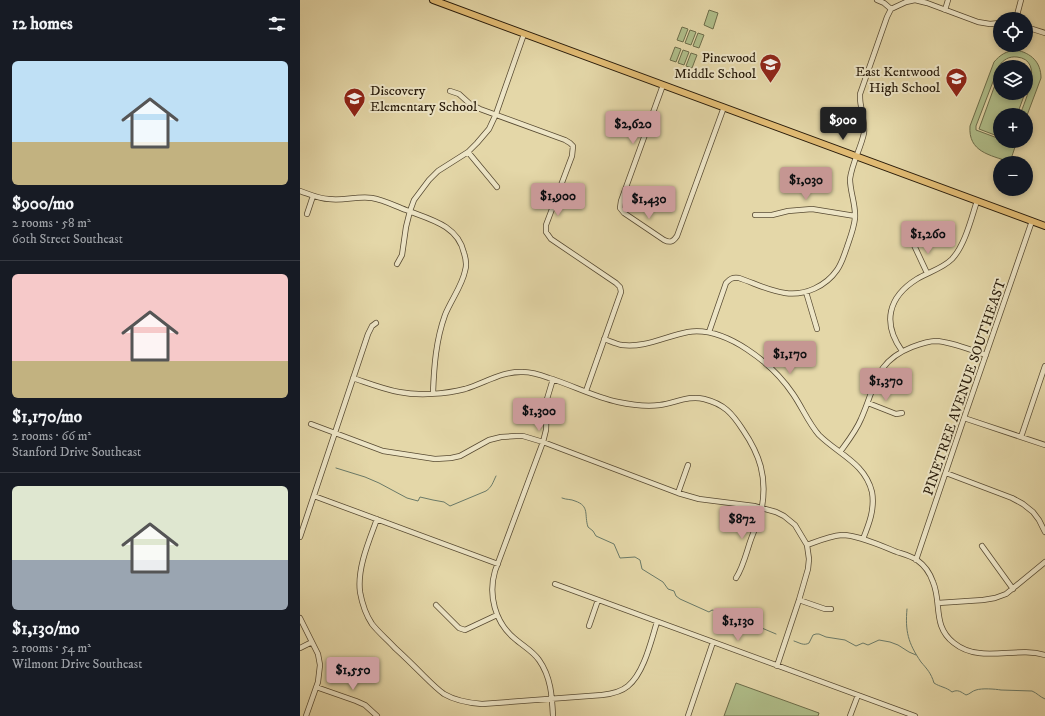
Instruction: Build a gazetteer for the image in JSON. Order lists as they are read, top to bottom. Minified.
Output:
{"streets":{"street":["PINETREE AVENUE SOUTHEAST"]},"places":{"school or university":["Pinewood Middle School","East Kentwood High School","Discovery Elementary School"]},"page":{"heading":"12 homes","map_buttons":["+","−"],"list":[{"name":"$900/mo","note":"2 rooms · 58 m² · 60th Street Southeast"},{"name":"$1,170/mo","note":"2 rooms · 66 m² · Stanford Drive Southeast"},{"name":"$1,130/mo","note":"2 rooms · 54 m² · Wilmont Drive Southeast"}],"price":["$900","$2,620","$1,030","$1,900","$1,430","$1,260","$1,170","$1,370","$1,300","$872","$1,130","$1,550"]}}
